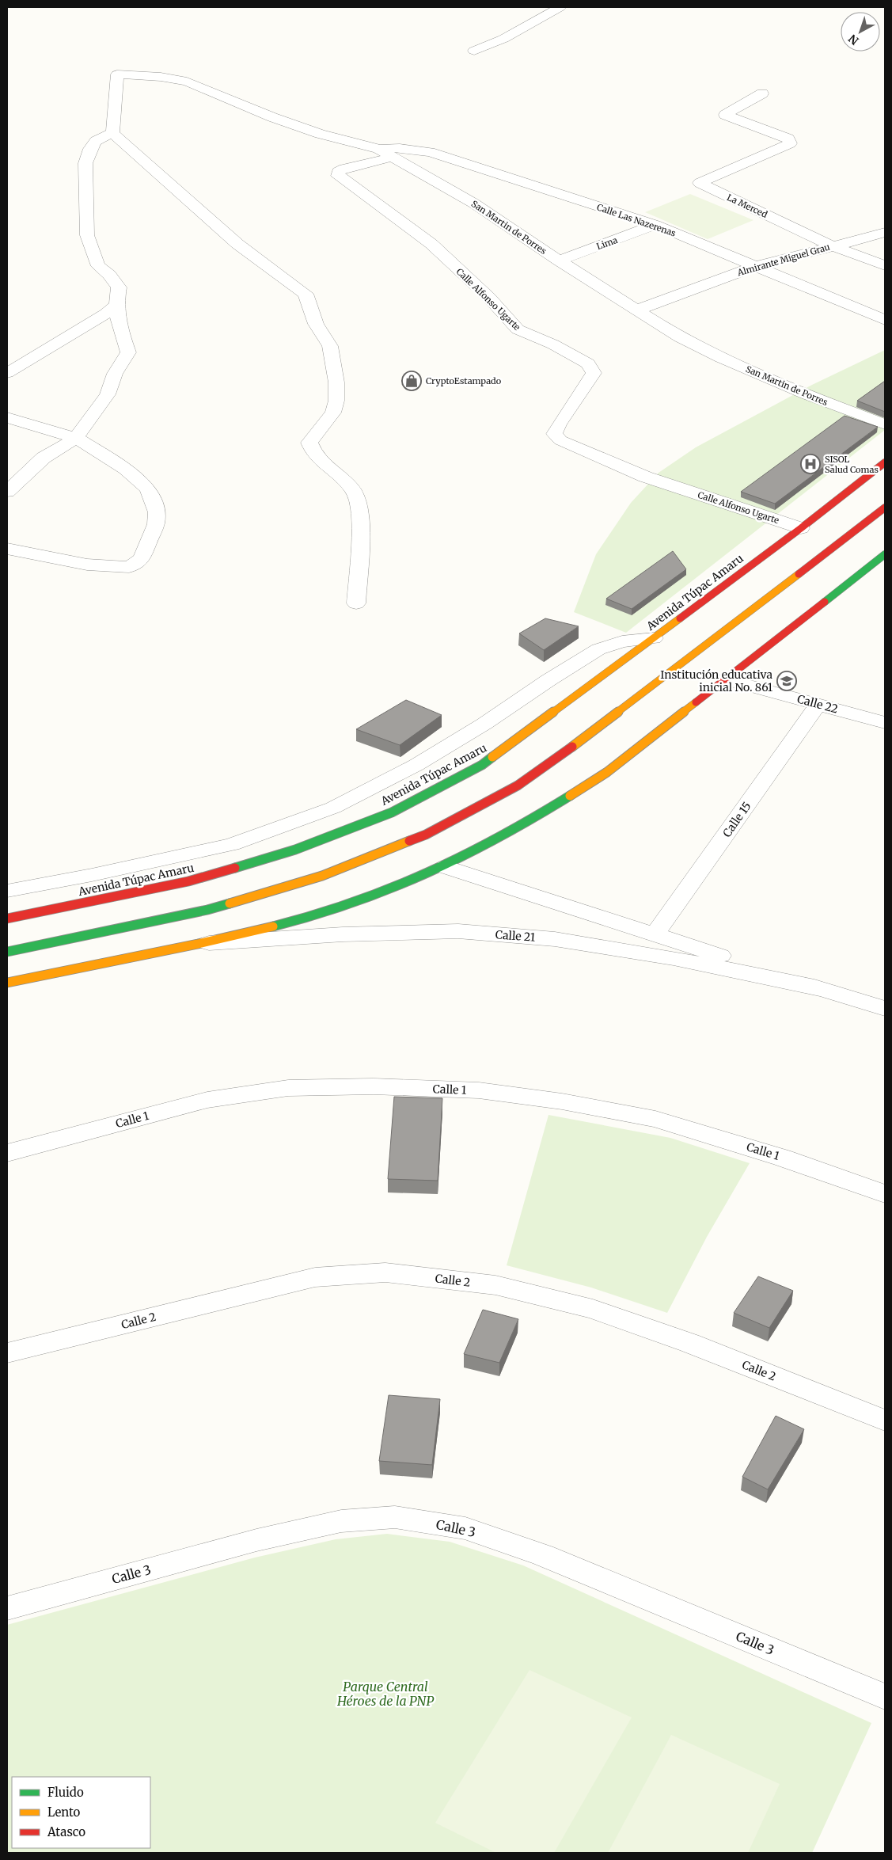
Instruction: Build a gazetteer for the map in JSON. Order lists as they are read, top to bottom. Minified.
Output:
{"streets":{"main road":["Avenida Túpac Amaru"],"street":["La Merced","Calle Las Nazerenas","San Martin de Porres","Lima","Almirante Miguel Grau","Calle Alfonso Ugarte","Calle 22","Calle 15","Calle 21","Calle 1","Calle 2","Calle 3"]},"crossings":[["La Merced","Almirante Miguel Grau"],["Calle Las Nazerenas","San Martin de Porres"],["Calle Las Nazerenas","Lima"],["Calle Las Nazerenas","Almirante Miguel Grau"],["Calle Las Nazerenas","Calle Alfonso Ugarte"],["San Martin de Porres","Lima"],["San Martin de Porres","Almirante Miguel Grau"],["San Martin de Porres","Calle Alfonso Ugarte"],["Calle Alfonso Ugarte","Avenida Túpac Amaru"],["Calle 22","Calle 15"],["Calle 15","Calle 21"]],"parks":["Parque Central Héroes de la PNP"],"places":{"shop":["CryptoEstampado"],"hospital":["SISOL Salud Comas"],"school or university":["Institución educativa inicial No. 861"]},"legend":["Fluido","Lento","Atasco"],"north":"bottom left"}
